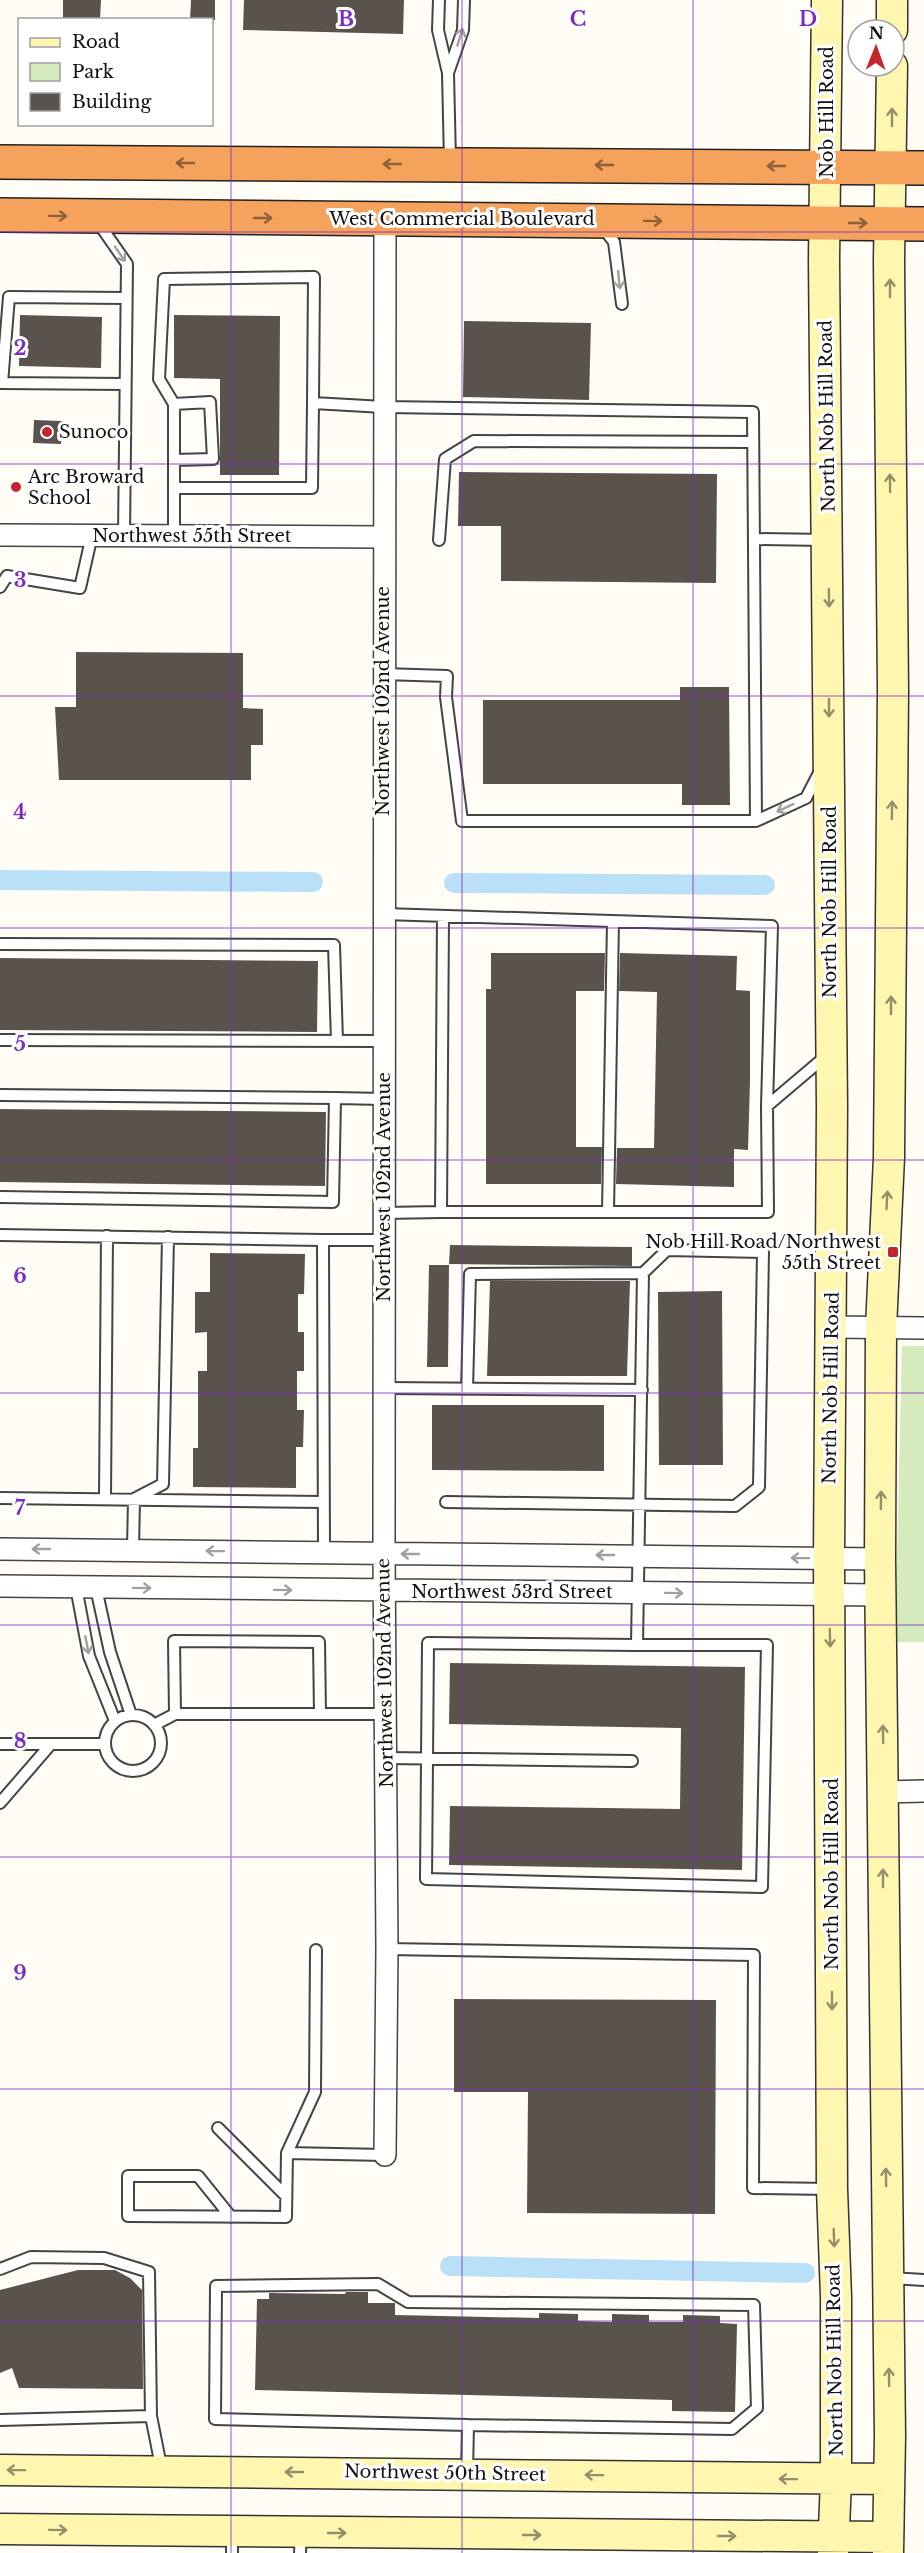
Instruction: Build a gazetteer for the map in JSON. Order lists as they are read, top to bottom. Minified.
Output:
{"streets":{"highway":["West Commercial Boulevard"],"main road":["Nob Hill Road","North Nob Hill Road","Northwest 50th Street"],"street":["Northwest 55th Street","Northwest 102nd Avenue","Northwest 53rd Street"]},"crossings":[["Nob Hill Road","West Commercial Boulevard"],["Nob Hill Road","North Nob Hill Road"],["West Commercial Boulevard","North Nob Hill Road"],["West Commercial Boulevard","Northwest 102nd Avenue"],["North Nob Hill Road","Northwest 53rd Street"],["North Nob Hill Road","Northwest 50th Street"],["Northwest 55th Street","Northwest 102nd Avenue"],["Northwest 102nd Avenue","Northwest 53rd Street"]],"places":{"other":["Sunoco","Arc Broward School"],"transit":["Nob Hill Road/Northwest 55th Street"]},"legend":["Road","Park","Building"],"north":"top","grid":{"columns":["B","C","D"],"rows":["2","3","4","5","6","7","8","9"]}}
